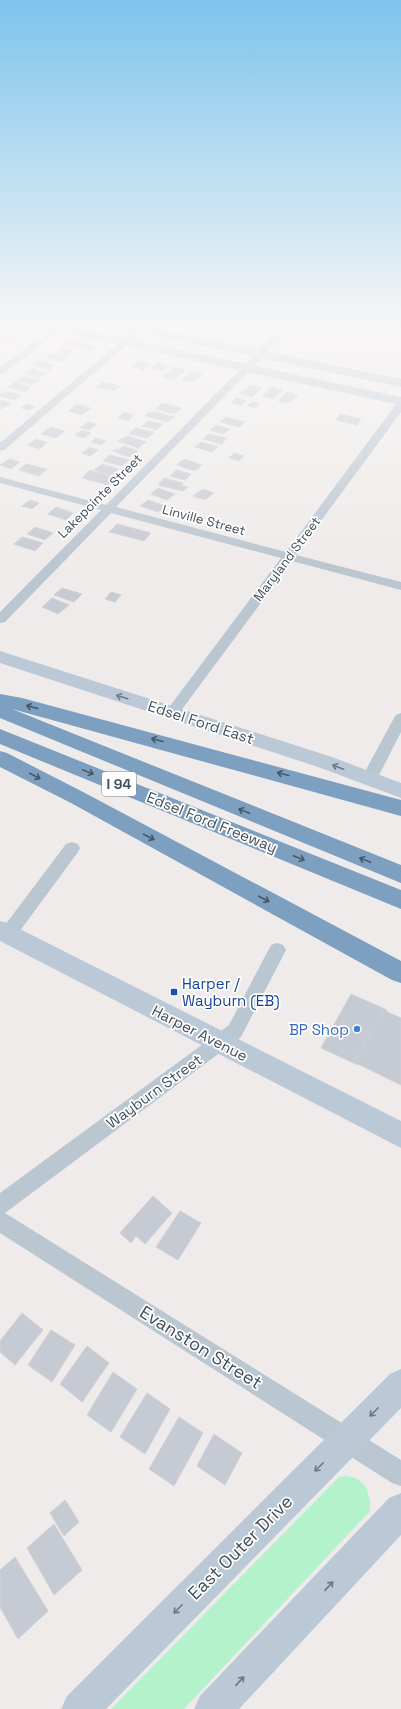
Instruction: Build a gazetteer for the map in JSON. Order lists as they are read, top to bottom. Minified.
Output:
{"streets":{"highway":["I 94","Edsel Ford Freeway"],"street":["Lakepointe Street","Linville Street","Maryland Street","Edsel Ford East","Harper Avenue","Wayburn Street","Evanston Street","East Outer Drive"]},"crossings":[["Lakepointe Street","Linville Street"],["Linville Street","Maryland Street"],["Maryland Street","Edsel Ford East"],["Harper Avenue","Wayburn Street"],["Evanston Street","East Outer Drive"]],"one_way":["Edsel Ford East"],"places":{"transit":["Harper / Wayburn (EB)"],"other":["BP Shop"]}}
